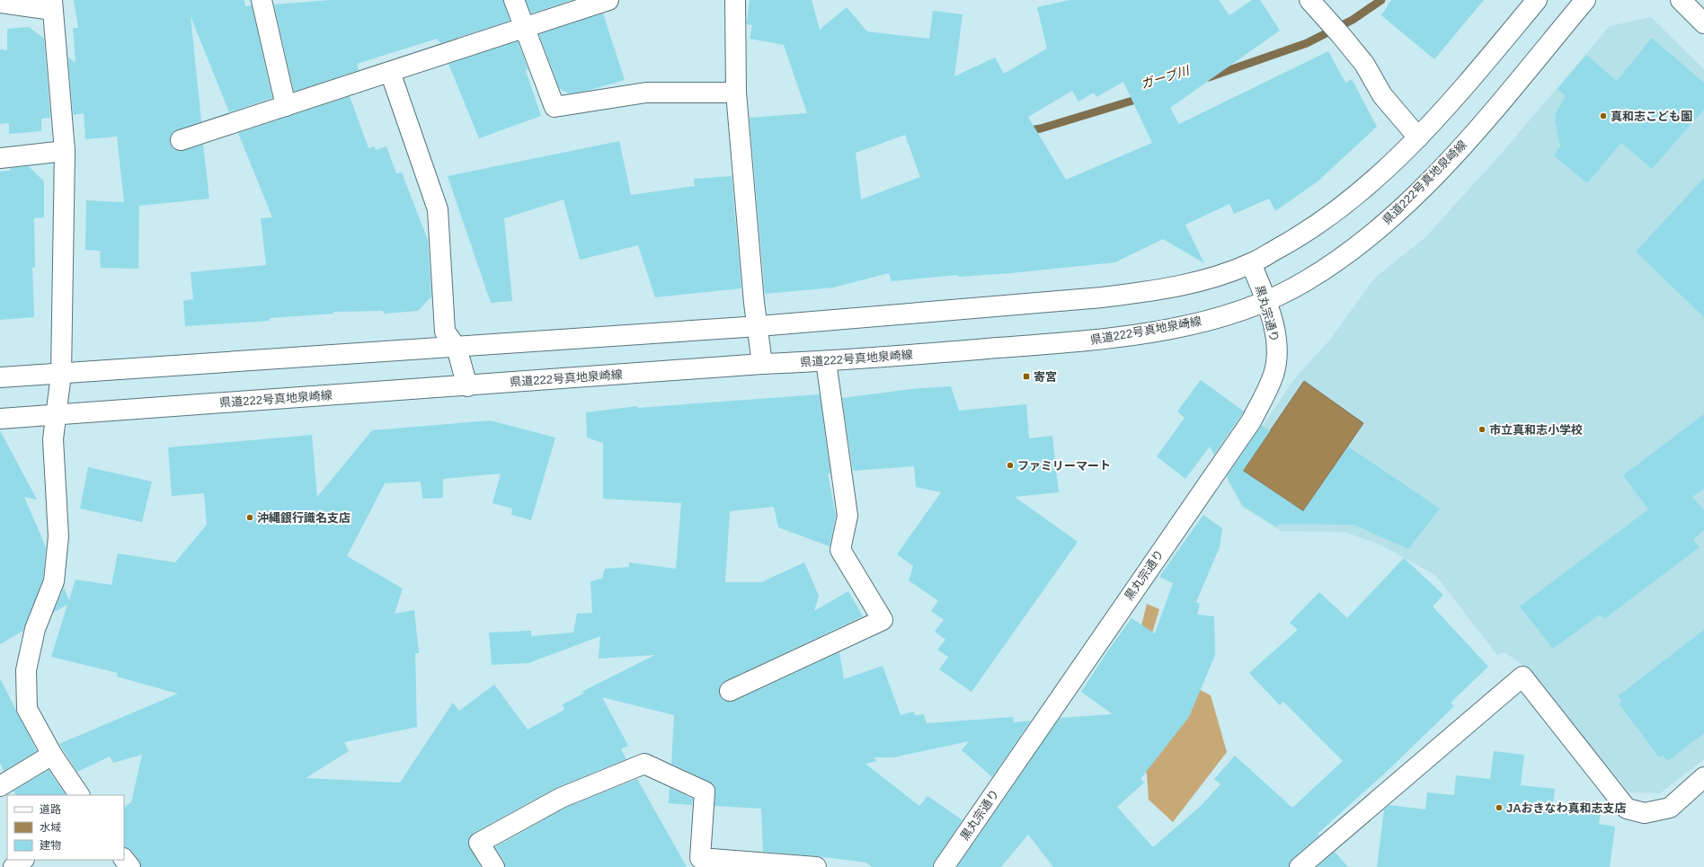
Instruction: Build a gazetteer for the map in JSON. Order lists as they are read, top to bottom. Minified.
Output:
{"streets":{"street":["県道222号真地泉崎線","黒丸宗通り"]},"crossings":[["県道222号真地泉崎線","黒丸宗通り"]],"water":["ガーブ川"],"places":{"other":["真和志こども園","市立真和志小学校","ファミリーマート","沖縄銀行識名支店","JAおきなわ真和志支店"],"transit":["寄宮"]},"legend":["道路","水域","建物"]}
